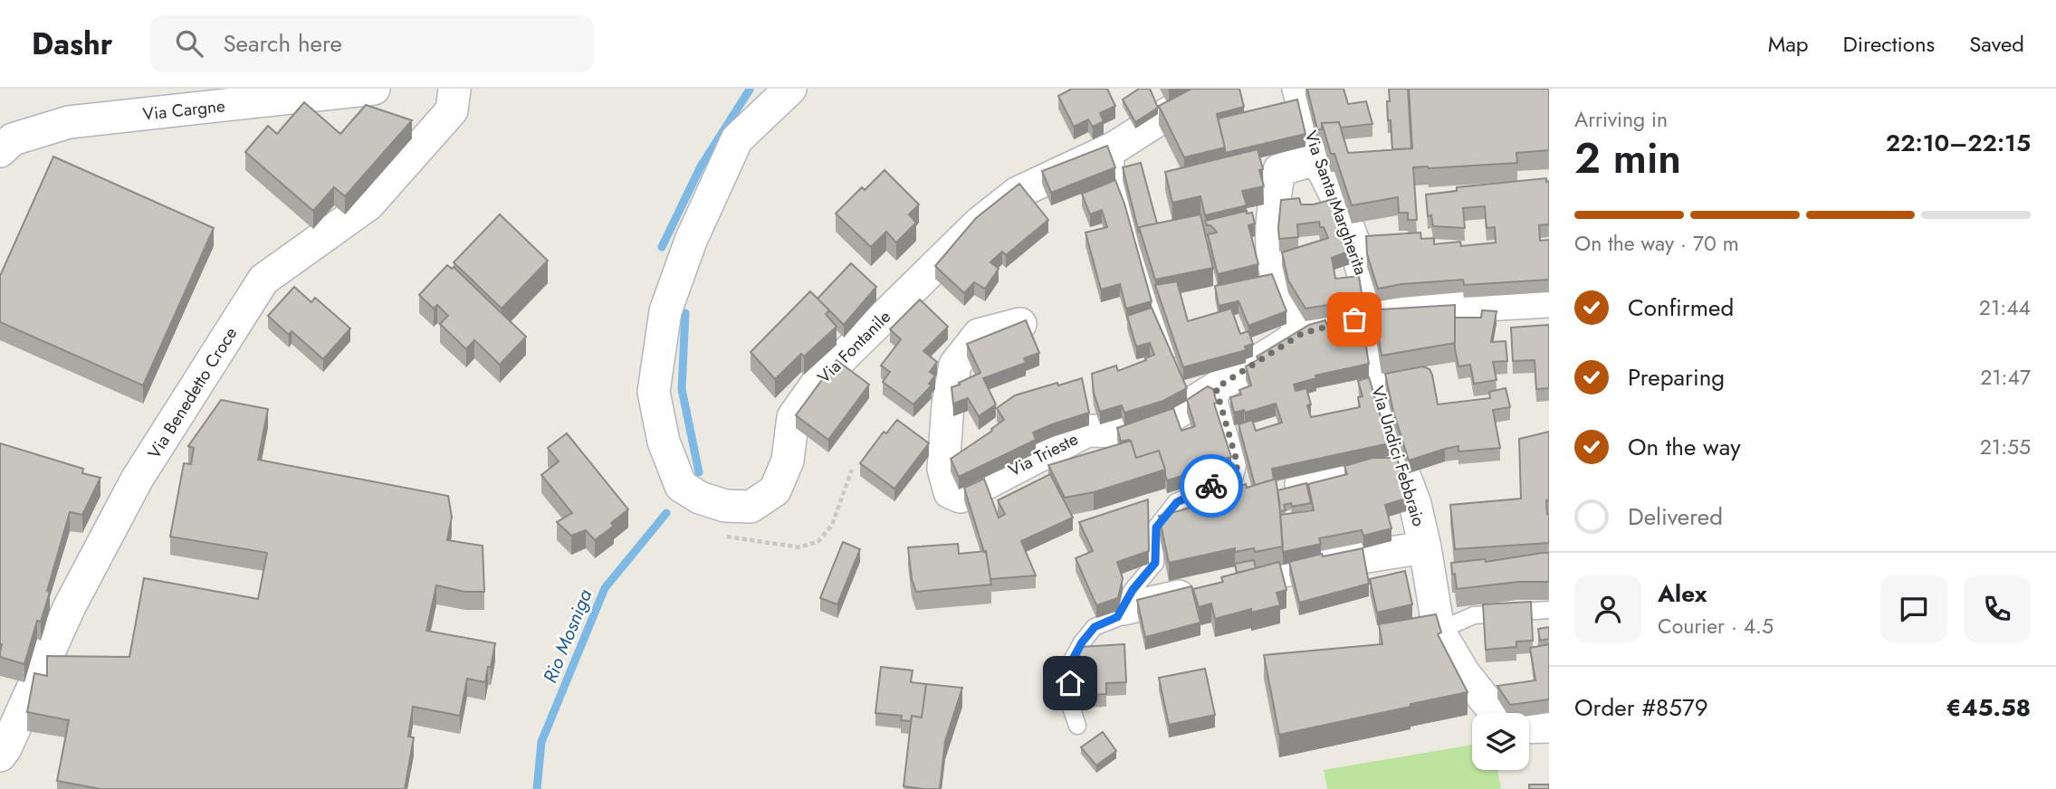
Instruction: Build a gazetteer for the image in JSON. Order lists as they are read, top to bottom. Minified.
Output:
{"streets":{"street":["Via Cargne","Via Santa Margherita","Via Fontanile","Via Benedetto Croce","Via Trieste","Via Undici Febbraio"]},"crossings":[["Via Santa Margherita","Via Trieste"],["Via Santa Margherita","Via Undici Febbraio"],["Via Trieste","Via Undici Febbraio"]],"water":["Rio Mosniga"],"page":{"header":"Dashr","search":"Search here","nav":["Map","Directions","Saved"],"heading":["2 min","Arriving in","22:10–22:15"],"panel":["Alex","Courier · 4.5","Order #8579","€45.58"],"bar":"On the way · 70 m","list":[["Confirmed","21:44"],["Preparing","21:47"],["On the way","21:55"],"Delivered"]}}
